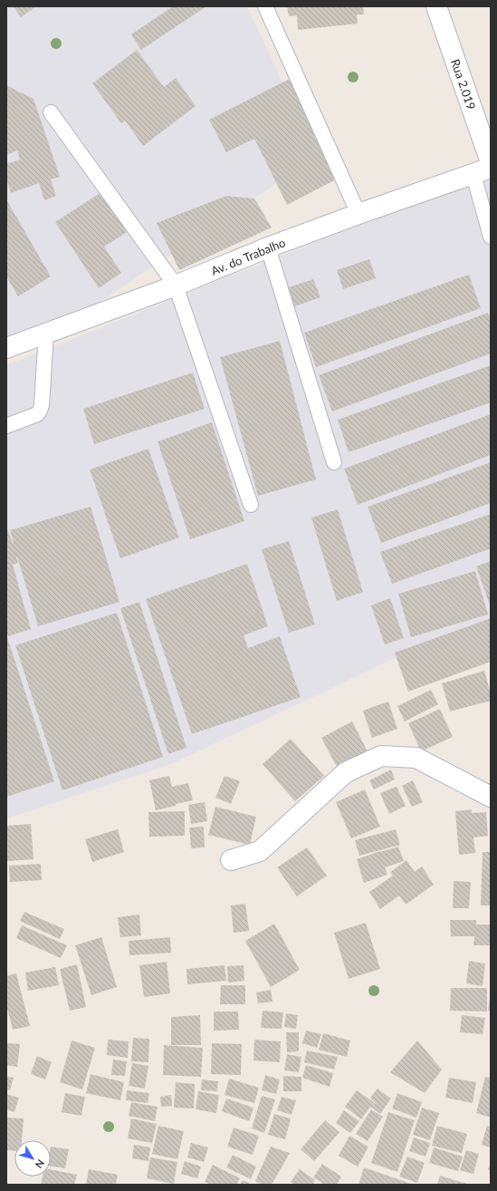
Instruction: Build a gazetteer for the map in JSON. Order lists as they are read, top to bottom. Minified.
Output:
{"streets":{"main road":["Rua 2.019","Av. do Trabalho"]},"north":"bottom right"}
